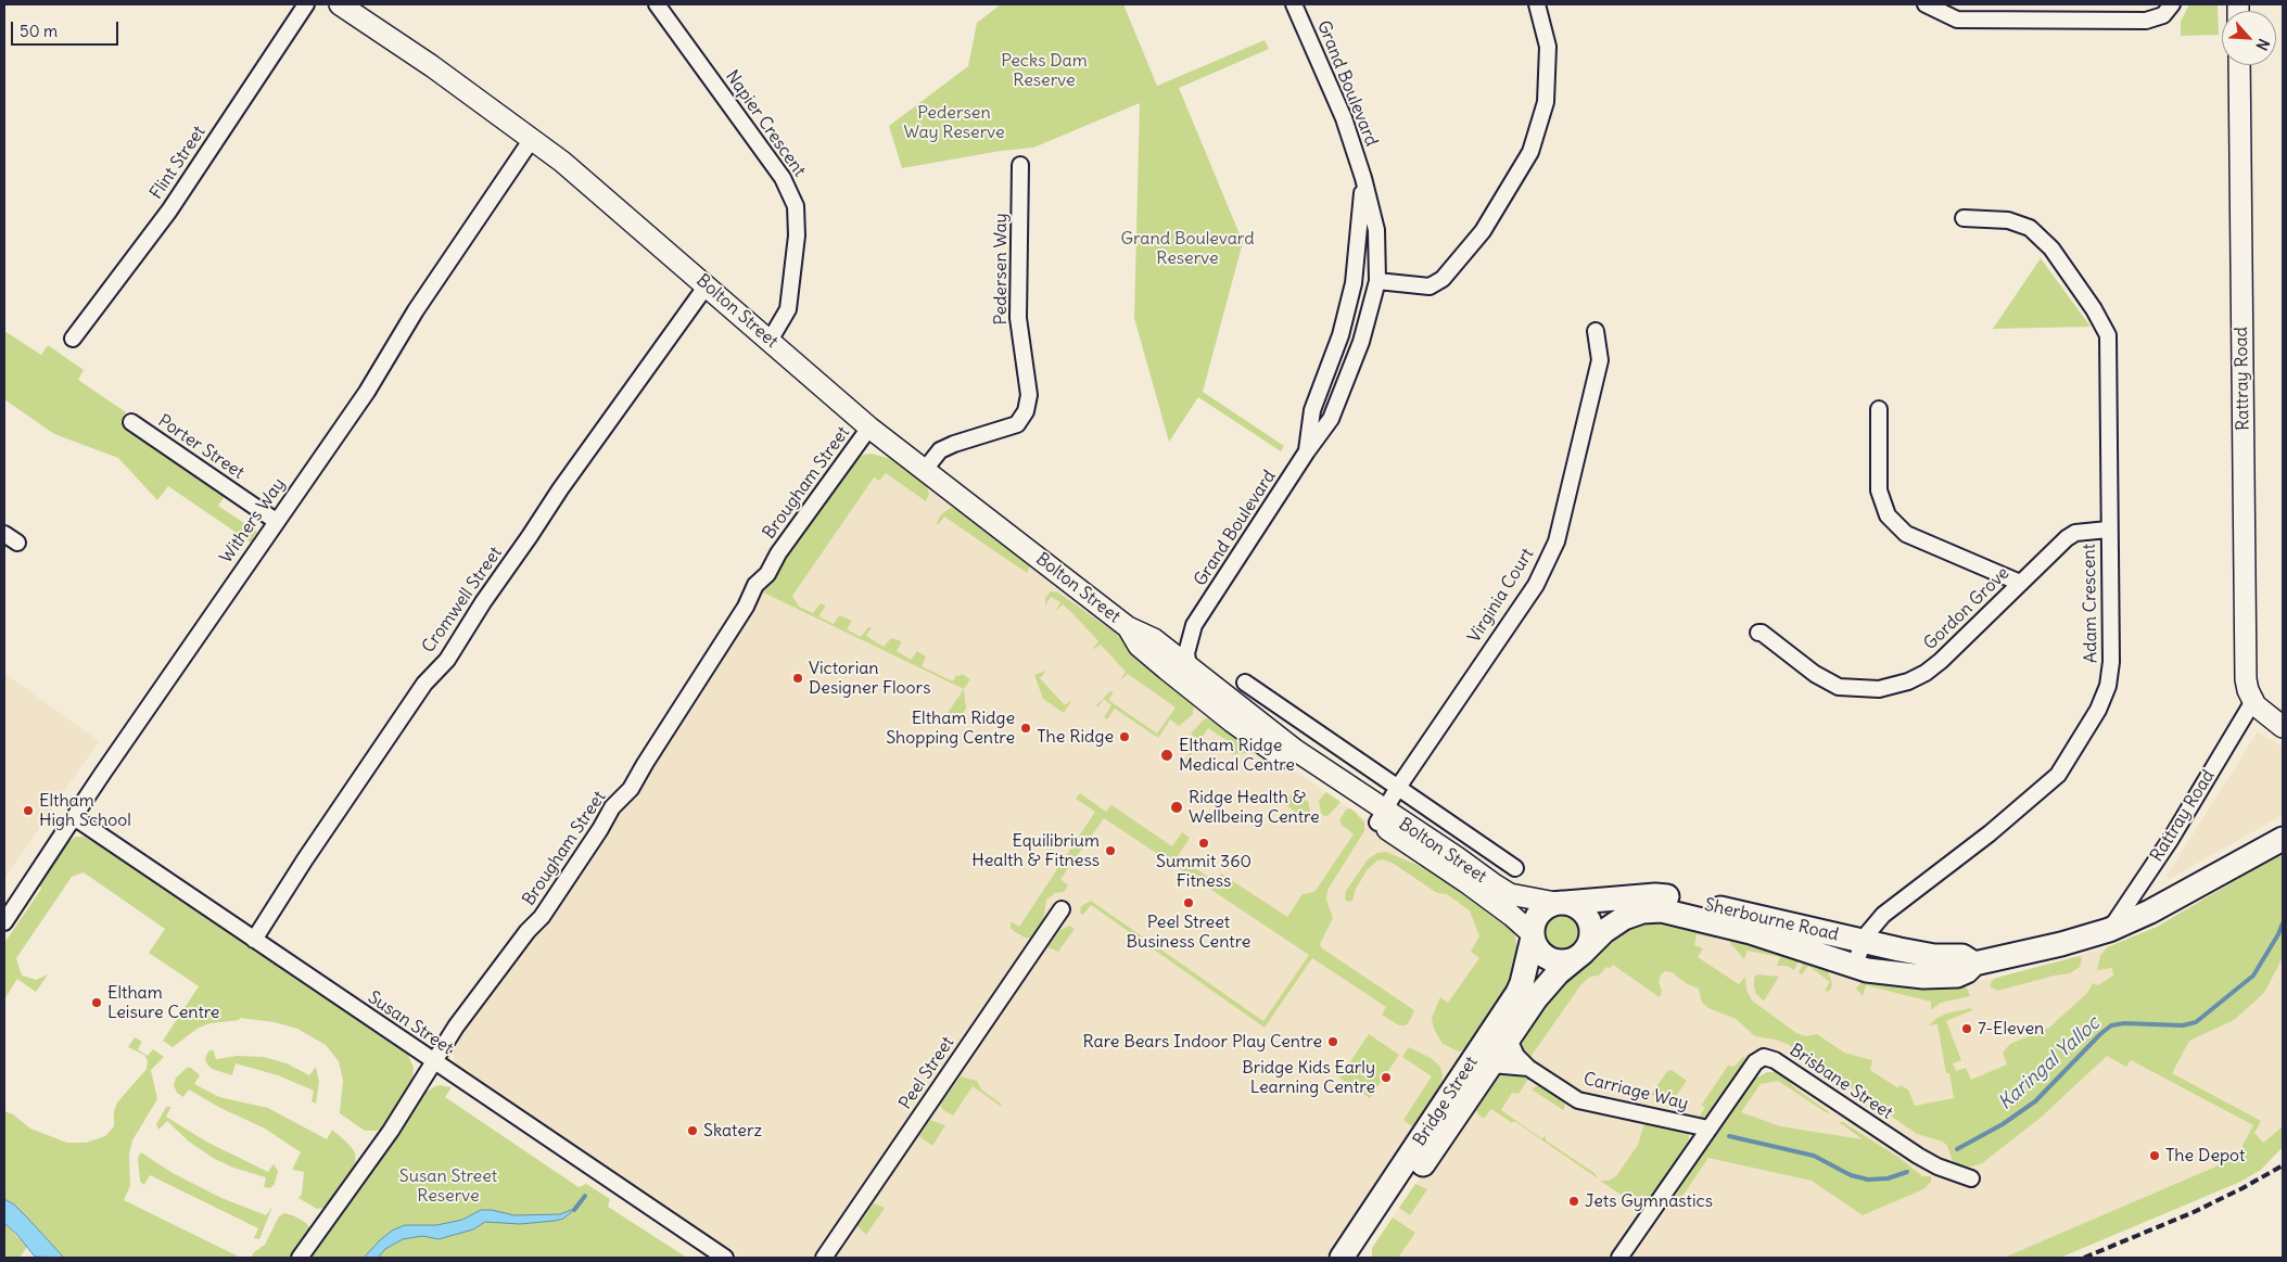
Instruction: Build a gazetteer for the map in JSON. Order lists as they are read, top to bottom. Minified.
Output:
{"streets":{"main road":["Bolton Street","Rattray Road","Sherbourne Road","Bridge Street"],"street":["Grand Boulevard","Napier Crescent","Flint Street","Pedersen Way","Porter Street","Brougham Street","Withers Way","Virginia Court","Cromwell Street","Adam Crescent","Gordon Grove","Susan Street","Peel Street","Brisbane Street","Carriage Way"]},"crossings":[["Grand Boulevard","Bolton Street"],["Napier Crescent","Bolton Street"],["Pedersen Way","Bolton Street"],["Bolton Street","Brougham Street"],["Bolton Street","Withers Way"],["Bolton Street","Virginia Court"],["Bolton Street","Cromwell Street"],["Bolton Street","Sherbourne Road"],["Bolton Street","Bridge Street"],["Rattray Road","Sherbourne Road"],["Porter Street","Withers Way"],["Brougham Street","Susan Street"],["Withers Way","Susan Street"],["Cromwell Street","Susan Street"],["Adam Crescent","Gordon Grove"],["Adam Crescent","Sherbourne Road"],["Sherbourne Road","Bridge Street"],["Brisbane Street","Carriage Way"],["Carriage Way","Bridge Street"]],"water":["Karingal Yalloc"],"parks":["Pecks Dam Reserve","Pedersen Way Reserve","Grand Boulevard Reserve","Susan Street Reserve"],"places":["Victorian Designer Floors","Eltham Ridge Shopping Centre","The Ridge","Eltham Ridge Medical Centre","Ridge Health & Wellbeing Centre","Eltham High School","Summit 360 Fitness","Equilibrium Health & Fitness","Peel Street Business Centre","Eltham Leisure Centre","7-Eleven","Rare Bears Indoor Play Centre","Bridge Kids Early Learning Centre","Skaterz","The Depot","Jets Gymnastics"],"scale_bar":"50 m","north":"bottom right"}
